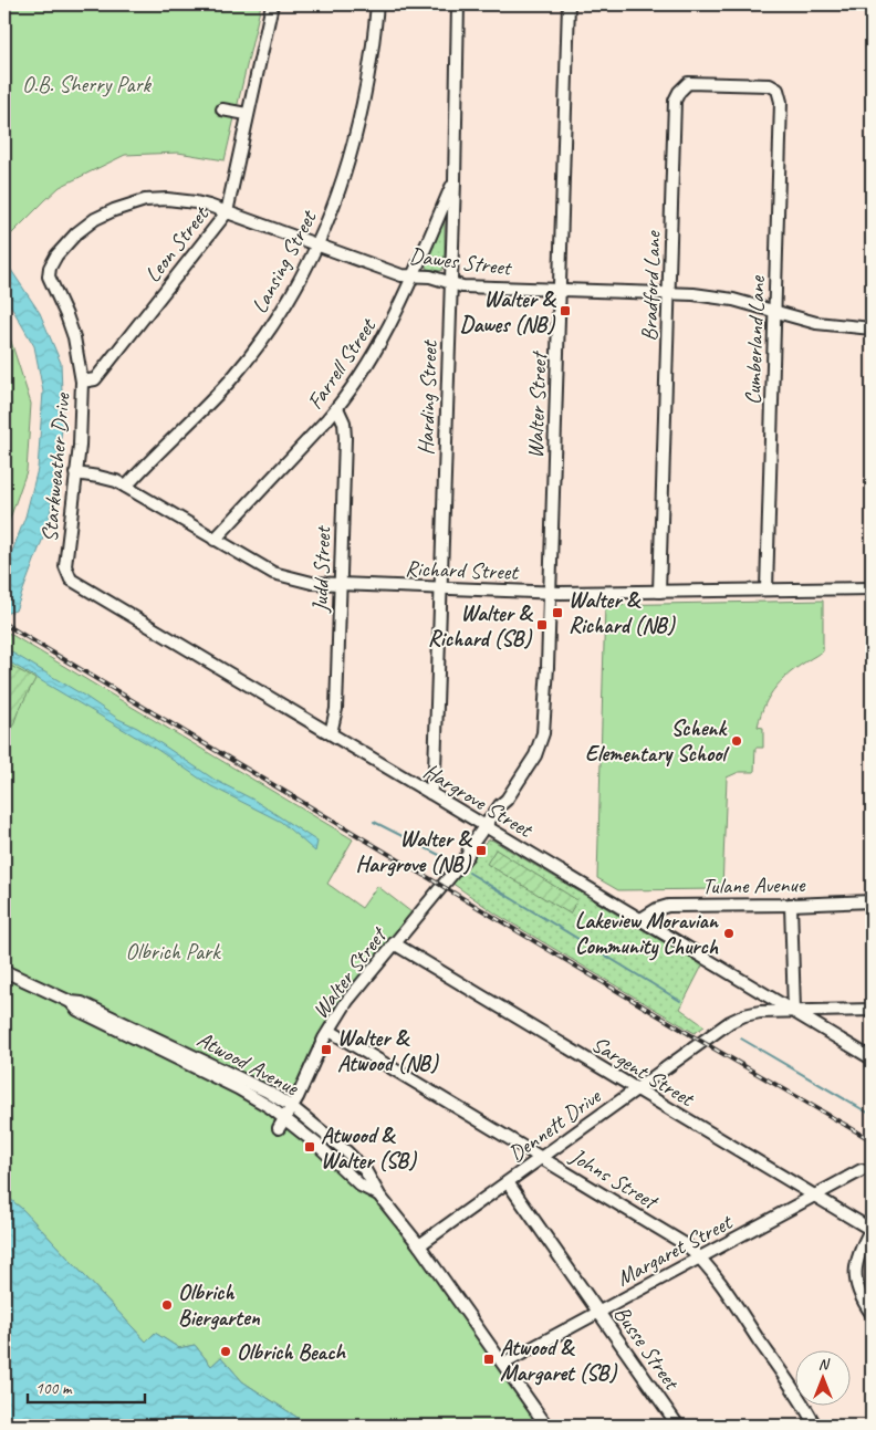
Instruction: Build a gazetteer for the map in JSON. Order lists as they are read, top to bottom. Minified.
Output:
{"streets":{"street":["Leon Street","Dawes Street","Lansing Street","Bradford Lane","Cumberland Lane","Farrell Street","Harding Street","Walter Street","Starkweather Drive","Judd Street","Richard Street","Hargrove Street","Tulane Avenue","Atwood Avenue","Sargent Street","Dennett Drive","Johns Street","Margaret Street","Busse Street"]},"crossings":[["Leon Street","Dawes Street"],["Leon Street","Starkweather Drive"],["Dawes Street","Lansing Street"],["Dawes Street","Bradford Lane"],["Dawes Street","Cumberland Lane"],["Dawes Street","Farrell Street"],["Dawes Street","Harding Street"],["Dawes Street","Walter Street"],["Dawes Street","Starkweather Drive"],["Lansing Street","Richard Street"],["Bradford Lane","Cumberland Lane"],["Bradford Lane","Richard Street"],["Cumberland Lane","Richard Street"],["Farrell Street","Harding Street"],["Farrell Street","Judd Street"],["Farrell Street","Richard Street"],["Harding Street","Richard Street"],["Harding Street","Hargrove Street"],["Walter Street","Richard Street"],["Walter Street","Hargrove Street"],["Walter Street","Atwood Avenue"],["Walter Street","Sargent Street"],["Walter Street","Johns Street"],["Starkweather Drive","Richard Street"],["Starkweather Drive","Hargrove Street"],["Judd Street","Richard Street"],["Judd Street","Hargrove Street"],["Hargrove Street","Tulane Avenue"],["Hargrove Street","Dennett Drive"],["Atwood Avenue","Dennett Drive"],["Atwood Avenue","Margaret Street"],["Sargent Street","Dennett Drive"],["Sargent Street","Margaret Street"],["Dennett Drive","Johns Street"],["Dennett Drive","Busse Street"],["Johns Street","Margaret Street"],["Margaret Street","Busse Street"]],"parks":["O.B. Sherry Park","Olbrich Park"],"places":{"transit":["Walter & Dawes (NB)","Walter & Richard (NB)","Walter & Richard (SB)","Walter & Hargrove (NB)","Walter & Atwood (NB)","Atwood & Walter (SB)","Atwood & Margaret (SB)"],"other":["Schenk Elementary School","Lakeview Moravian Community Church","Olbrich Biergarten","Olbrich Beach"]},"scale_bar":"100 m","north":"top"}
